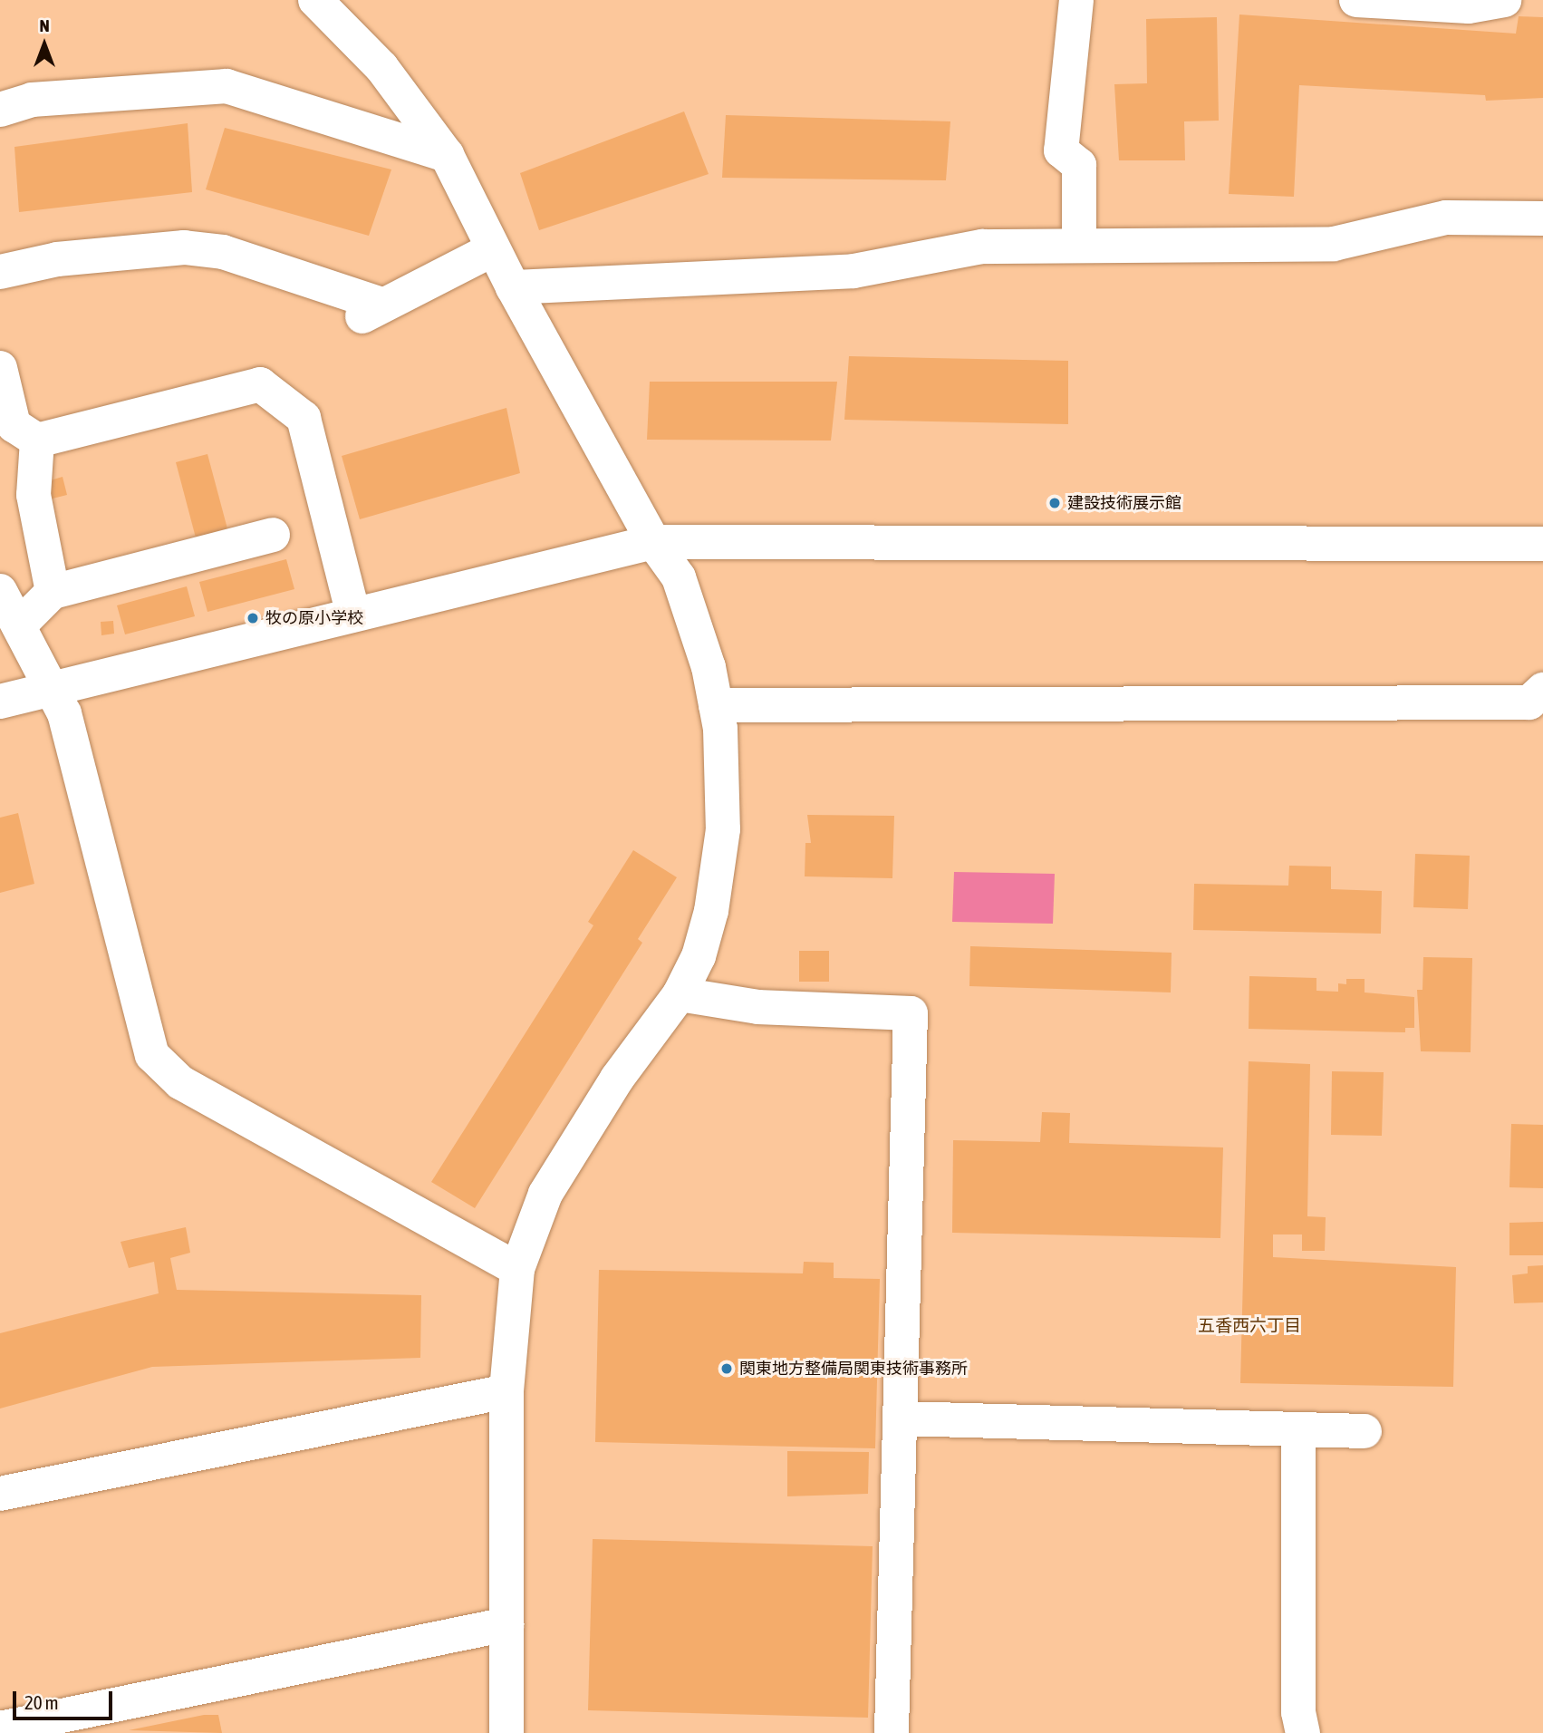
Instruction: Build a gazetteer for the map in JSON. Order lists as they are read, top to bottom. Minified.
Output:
{"districts":["五香西六丁目"],"places":["建設技術展示館","牧の原小学校","関東地方整備局関東技術事務所"],"scale_bar":"20 m","north":"top"}
